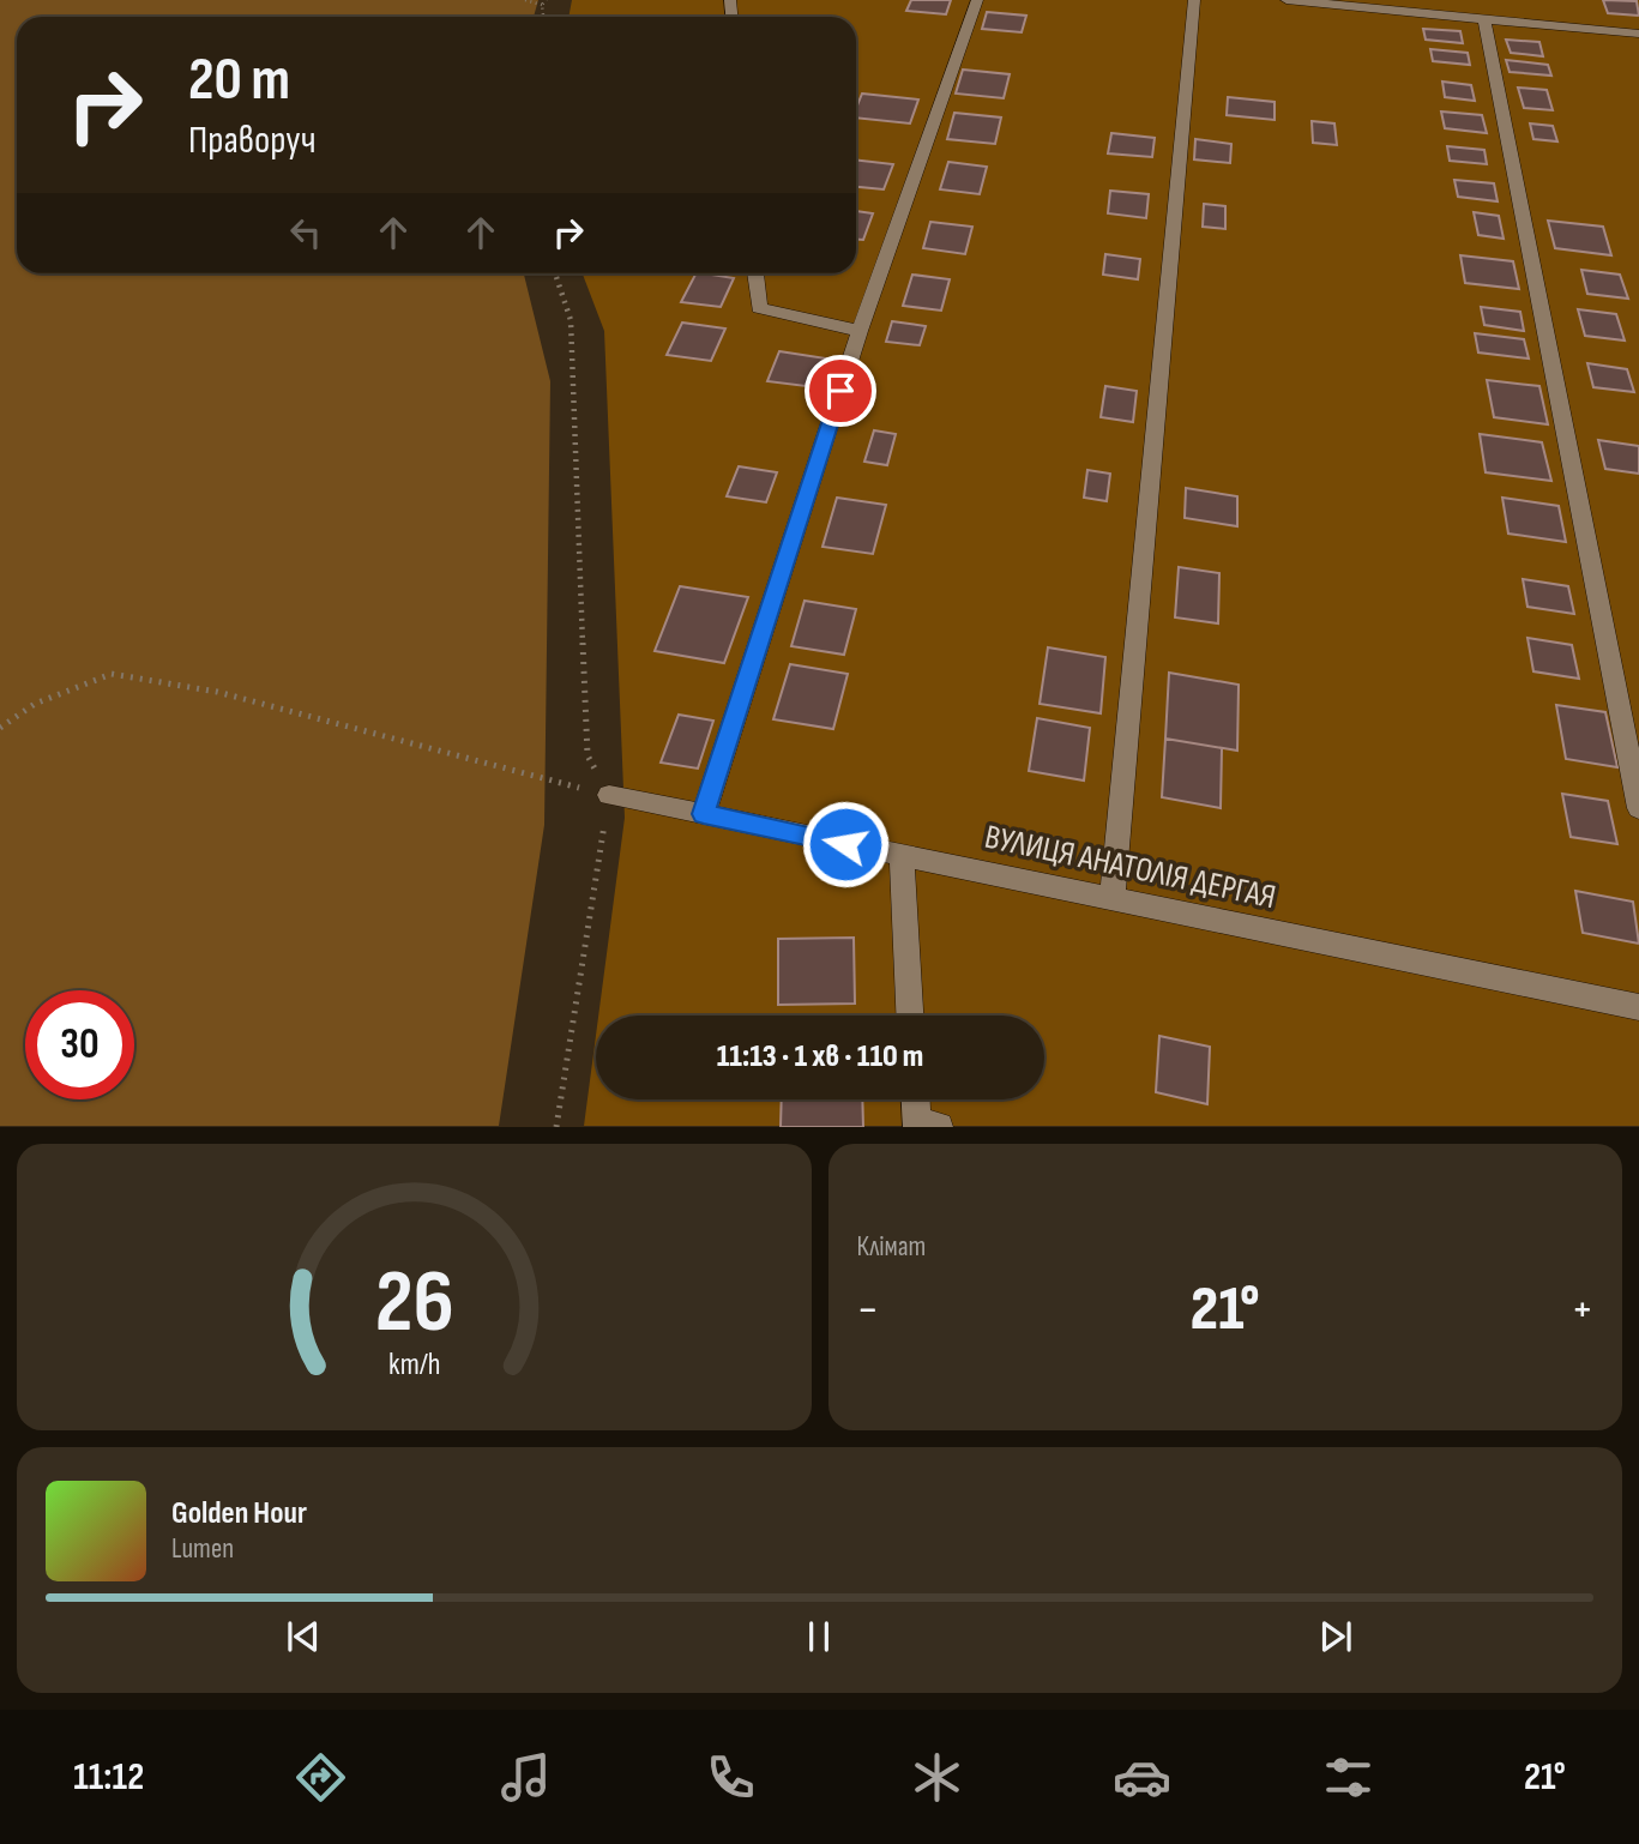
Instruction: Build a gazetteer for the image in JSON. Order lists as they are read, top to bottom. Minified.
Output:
{"streets":{"street":["ВУЛИЦЯ АНАТОЛІЯ ДЕРГАЯ"]},"page":{"turn":["20 m","Праворуч"],"limit":"30","trip":"11:13 · 1 хв · 110 m","tile":"Клімат","heat":["−","21°","+"],"song":["Golden Hour","Lumen"],"tabs":["11:12","21°"],"gauge":["26","km/h"]}}
